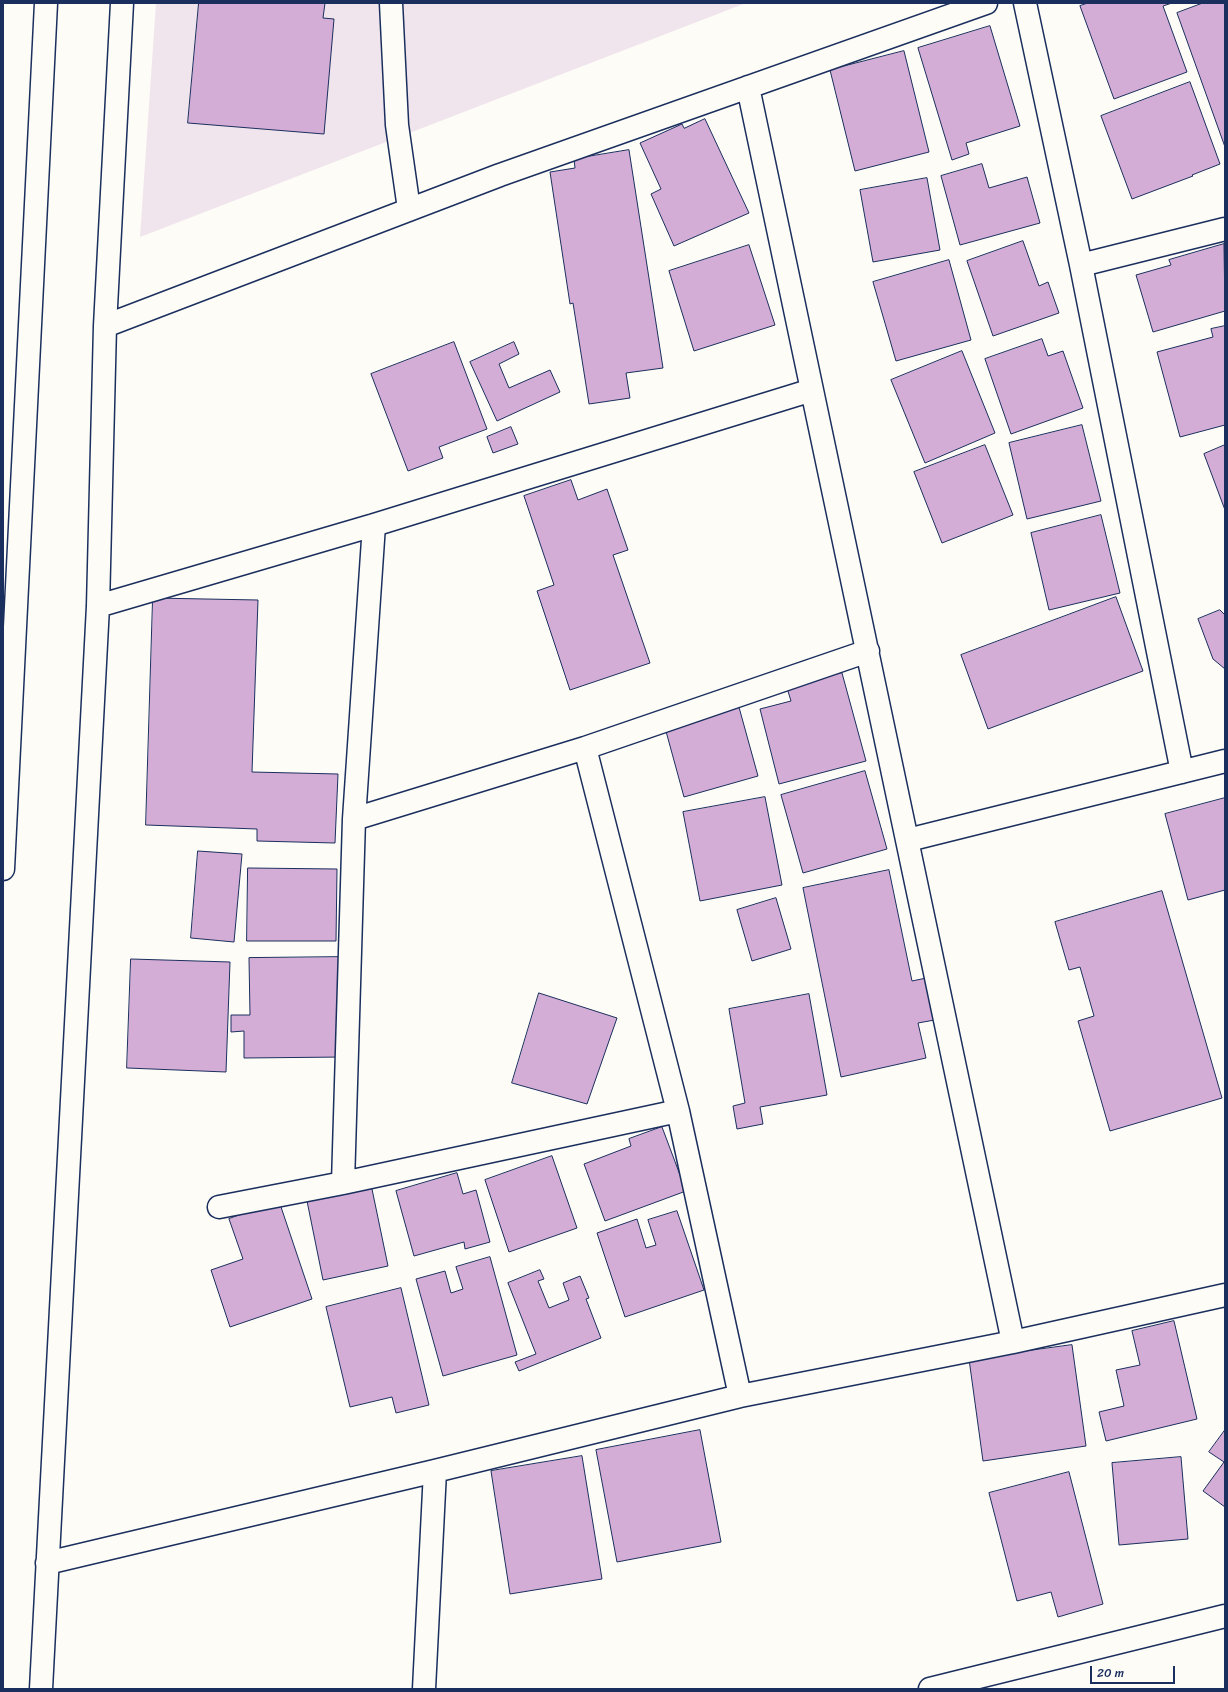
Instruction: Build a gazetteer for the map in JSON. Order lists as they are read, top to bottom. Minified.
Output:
{"scale_bar":"20 m"}
